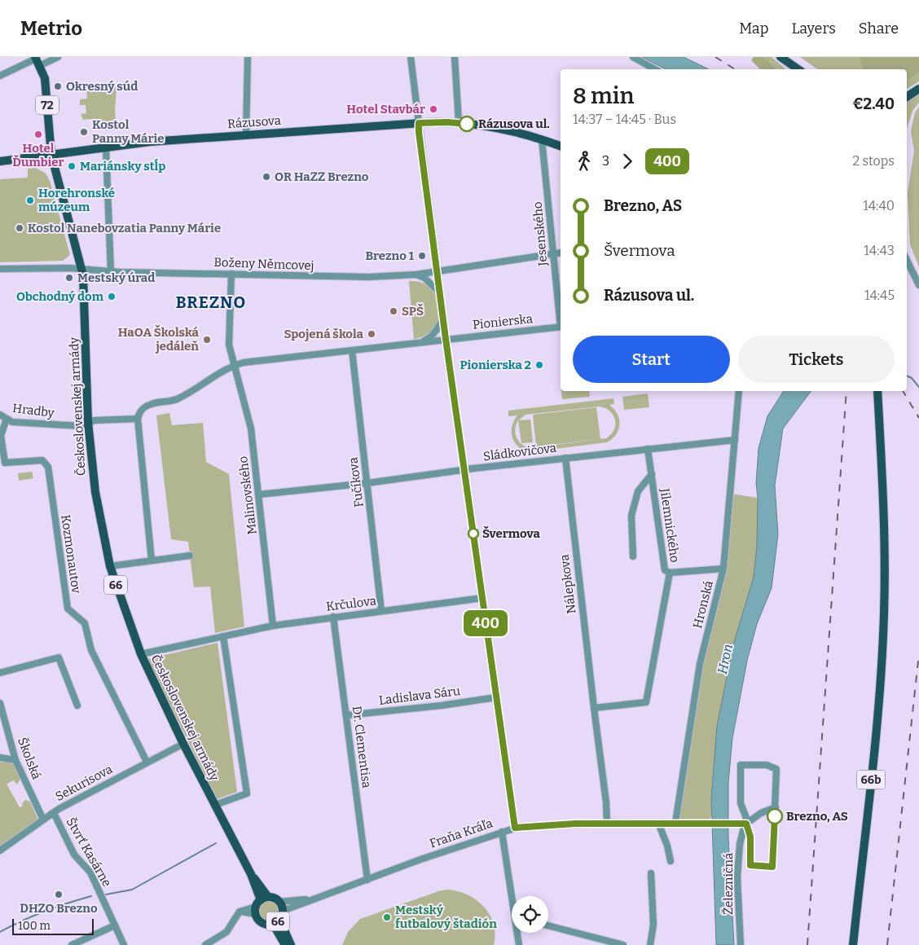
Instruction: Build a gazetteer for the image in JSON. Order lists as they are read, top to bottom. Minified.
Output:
{"streets":{"main road":["72","Rázusova","Československej armády","66","66b"],"street":["Jesenského","Boženy Němcovej","Pionierska","Hradby","Sládkovičova","Fučíkova","Malinovského","Jilemnického","Kozmonautov","Nálepkova","Krčulova","Hronská","Ladislava Sáru","Dr. Clementisa","Školská","Sekurisova","Fraňa Kráľa","Štvrť Kasárne","Železničná"]},"crossings":[["72","Rázusova"],["72","66"],["Rázusova","Jesenského"],["Rázusova","66"],["Jesenského","Boženy Němcovej"],["Boženy Němcovej","Československej armády"],["Boženy Němcovej","Malinovského"],["Boženy Němcovej","66"],["Pionierska","Fučíkova"],["Pionierska","Malinovského"],["Československej armády","Hradby"],["Československej armády","66"],["Československej armády","Krčulova"],["Československej armády","Sekurisova"],["Československej armády","Fraňa Kráľa"],["Hradby","Kozmonautov"],["Sládkovičova","Fučíkova"],["Sládkovičova","Malinovského"],["Sládkovičova","Jilemnického"],["Sládkovičova","Nálepkova"],["Sládkovičova","Hronská"],["Fučíkova","Krčulova"],["Malinovského","Krčulova"],["Jilemnického","Hronská"],["Kozmonautov","Sekurisova"],["Nálepkova","Fraňa Kráľa"],["66","Fraňa Kráľa"],["Krčulova","Dr. Clementisa"],["Hronská","Fraňa Kráľa"],["Ladislava Sáru","Dr. Clementisa"],["Dr. Clementisa","Fraňa Kráľa"],["Školská","Sekurisova"],["Sekurisova","Štvrť Kasárne"],["Fraňa Kráľa","Železničná"]],"districts":["BREZNO"],"water":["Hron"],"places":["Okresný súd","Hotel Stavbár","Rázusova ul.","Kostol Panny Márie","Hotel Ďumbier","Mariánsky stĺp","OR HaZZ Brezno","Horehronské múzeum","Kostol Nanebovzatia Panny Márie","Brezno 1","Mestský úrad","Obchodný dom","SPŠ","Spojená škola","HaOA Školská jedáleň","Pionierska 2","Švermova","Brezno, AS","DHZO Brezno","Mestský futbalový štadión"],"lines":["bus line 400"],"scale_bar":"100 m","page":{"header":"Metrio","nav":["Map","Layers","Share"],"on_map":"400","heading":["8 min","14:37 – 14:45 · Bus","€2.40"],"legs":["3","400","2 stops"],"list":[{"name":"Brezno, AS","value":"14:40"},{"name":"Švermova","value":"14:43"},{"name":"Rázusova ul.","value":"14:45"}],"buttons":["Start","Tickets"],"scale":"100 m"}}
